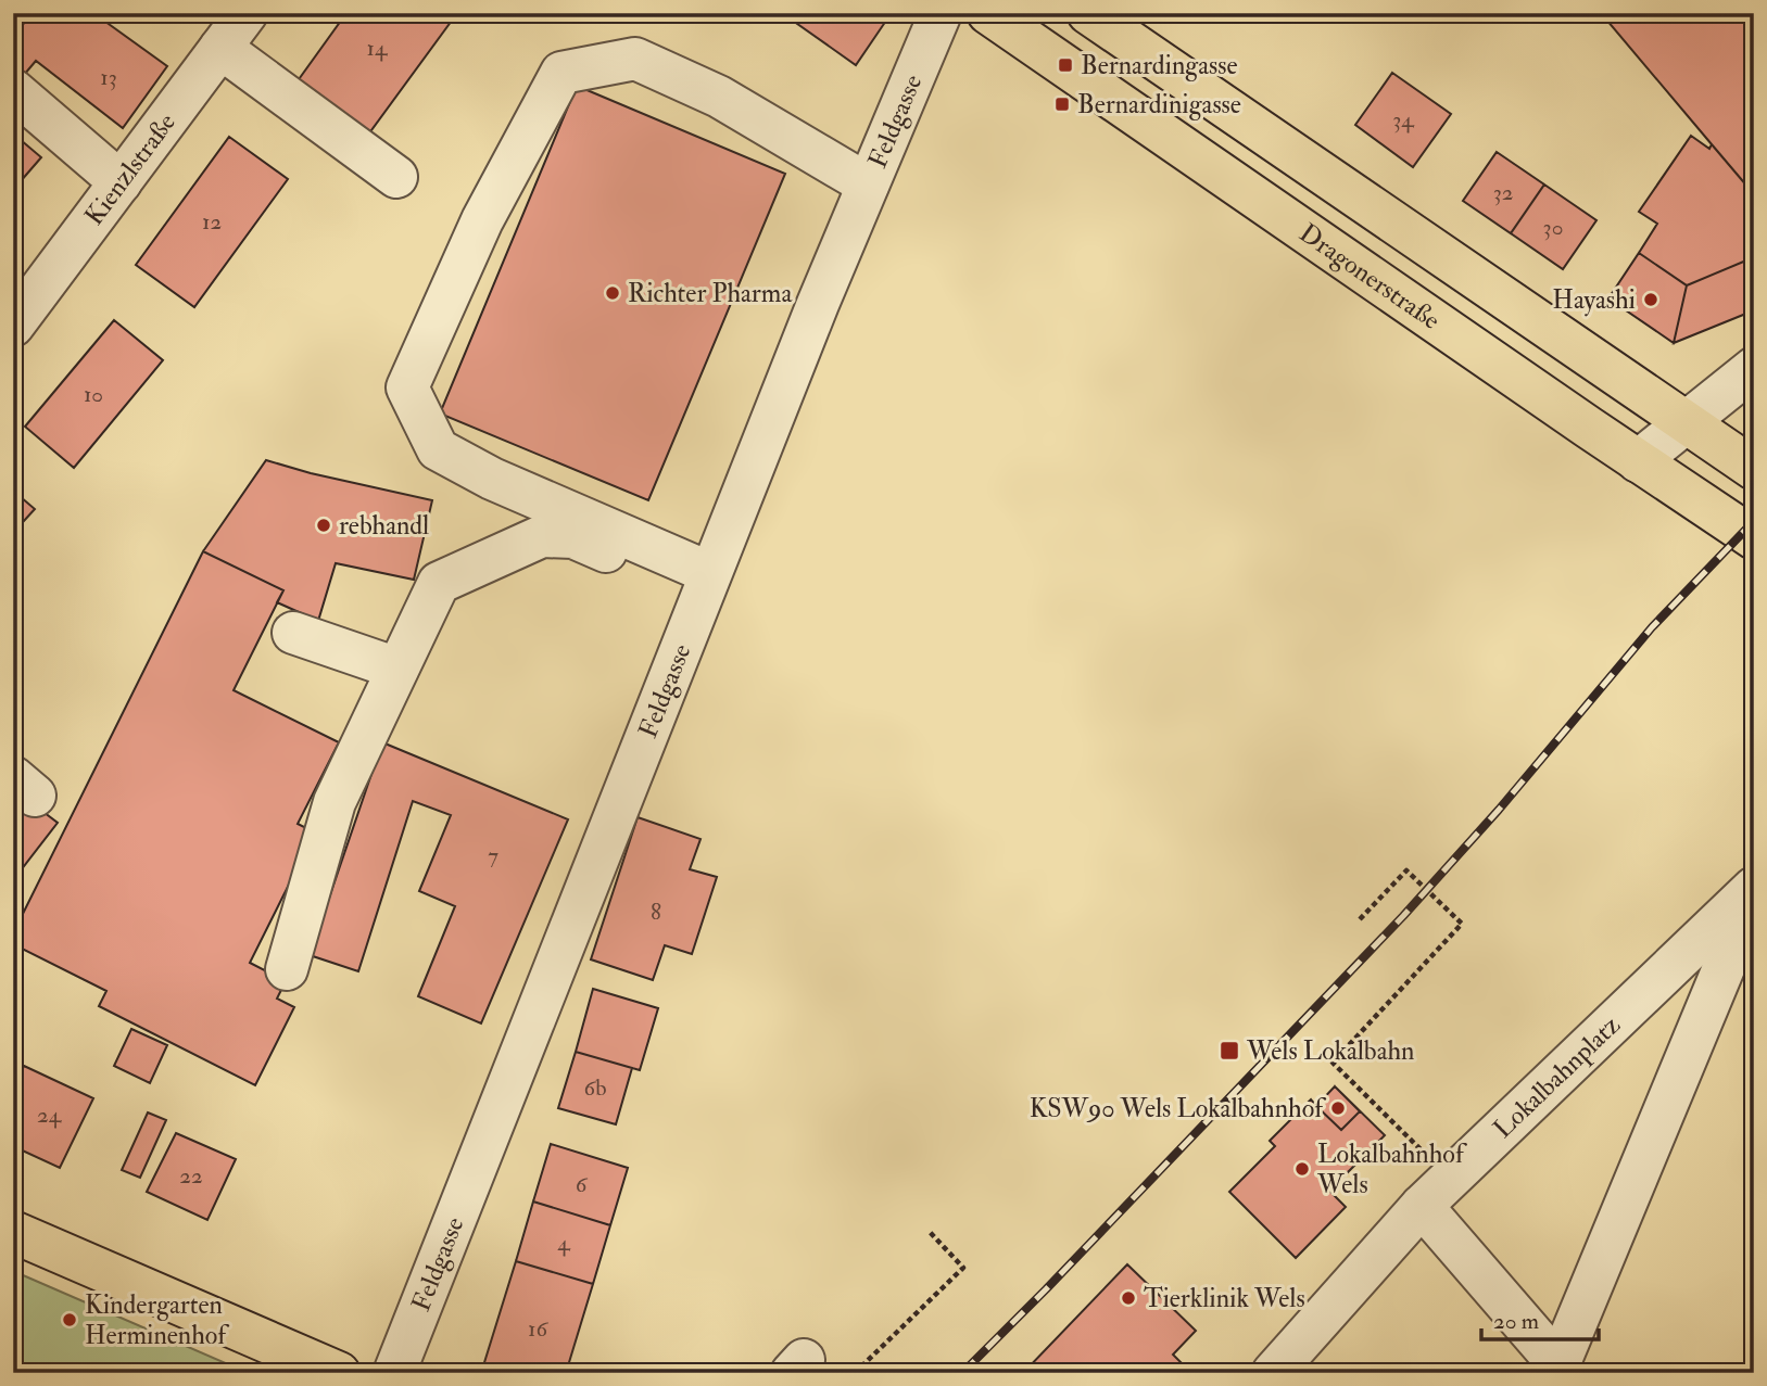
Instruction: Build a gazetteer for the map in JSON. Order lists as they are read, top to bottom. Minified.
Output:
{"streets":{"main road":["Dragonerstraße"],"street":["Feldgasse","Kienzlstraße","Lokalbahnplatz"]},"places":{"transit":["Bernardingasse","Bernardinigasse","Wels Lokalbahn"],"other":["Richter Pharma","Hayashi","rebhandl","KSW90 Wels Lokalbahnhof","Lokalbahnhof Wels","Tierklinik Wels","Kindergarten Herminenhof"]},"house_numbers":["14","13","34","32","12","30","10","7","8","6b","24","22","6","4","16"],"scale_bar":"20 m"}
